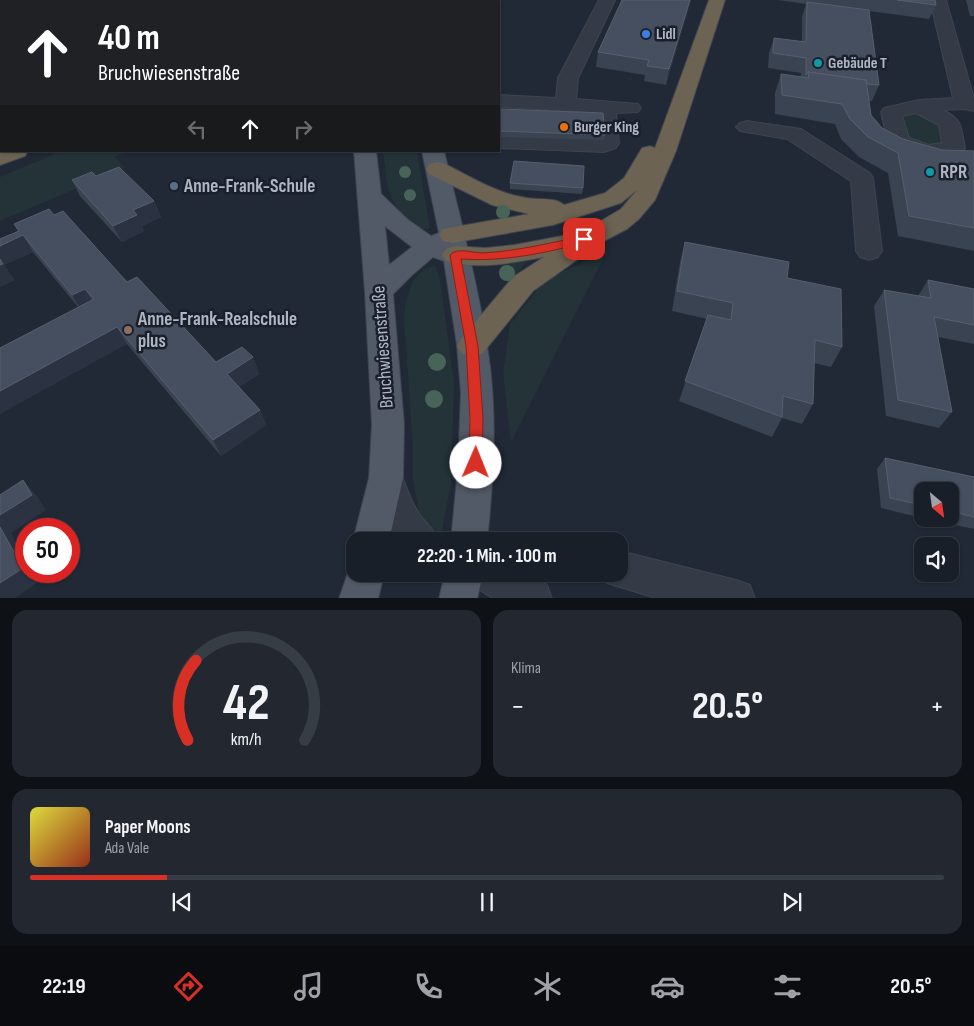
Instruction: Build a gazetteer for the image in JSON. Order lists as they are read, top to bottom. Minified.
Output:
{"streets":{"main road":["Bruchwiesenstraße"]},"places":["Lidl","Gebäude T","Burger King","RPR","Anne-Frank-Schule","Anne-Frank-Realschule plus"],"north":"bottom right","page":{"turn":["40 m","Bruchwiesenstraße"],"limit":"50","trip":"22:20 · 1 Min. · 100 m","tile":"Klima","heat":["−","20.5°","+"],"song":["Paper Moons","Ada Vale"],"tabs":["22:19","20.5°"],"gauge":["42","km/h"]}}
